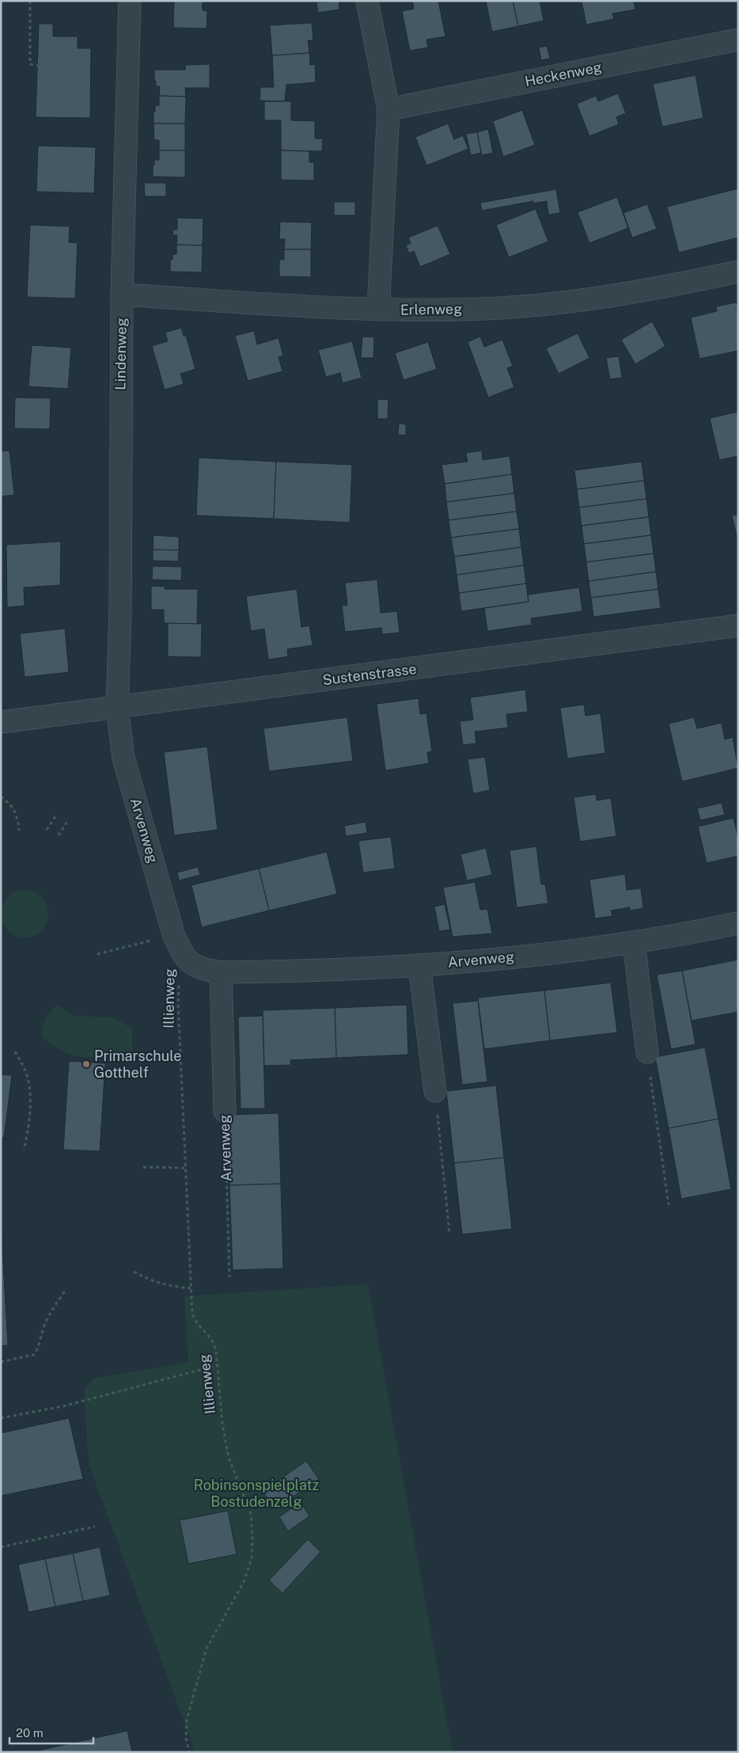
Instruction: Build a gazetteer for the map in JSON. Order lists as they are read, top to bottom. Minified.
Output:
{"streets":{"street":["Heckenweg","Erlenweg","Lindenweg","Sustenstrasse","Arvenweg"],"path":["Illienweg"]},"crossings":[["Erlenweg","Lindenweg"],["Lindenweg","Sustenstrasse"],["Lindenweg","Arvenweg"],["Sustenstrasse","Arvenweg"],["Arvenweg","Illienweg"]],"parks":["Robinsonspielplatz Bostudenzelg"],"places":["Primarschule Gotthelf"],"scale_bar":"20 m"}
